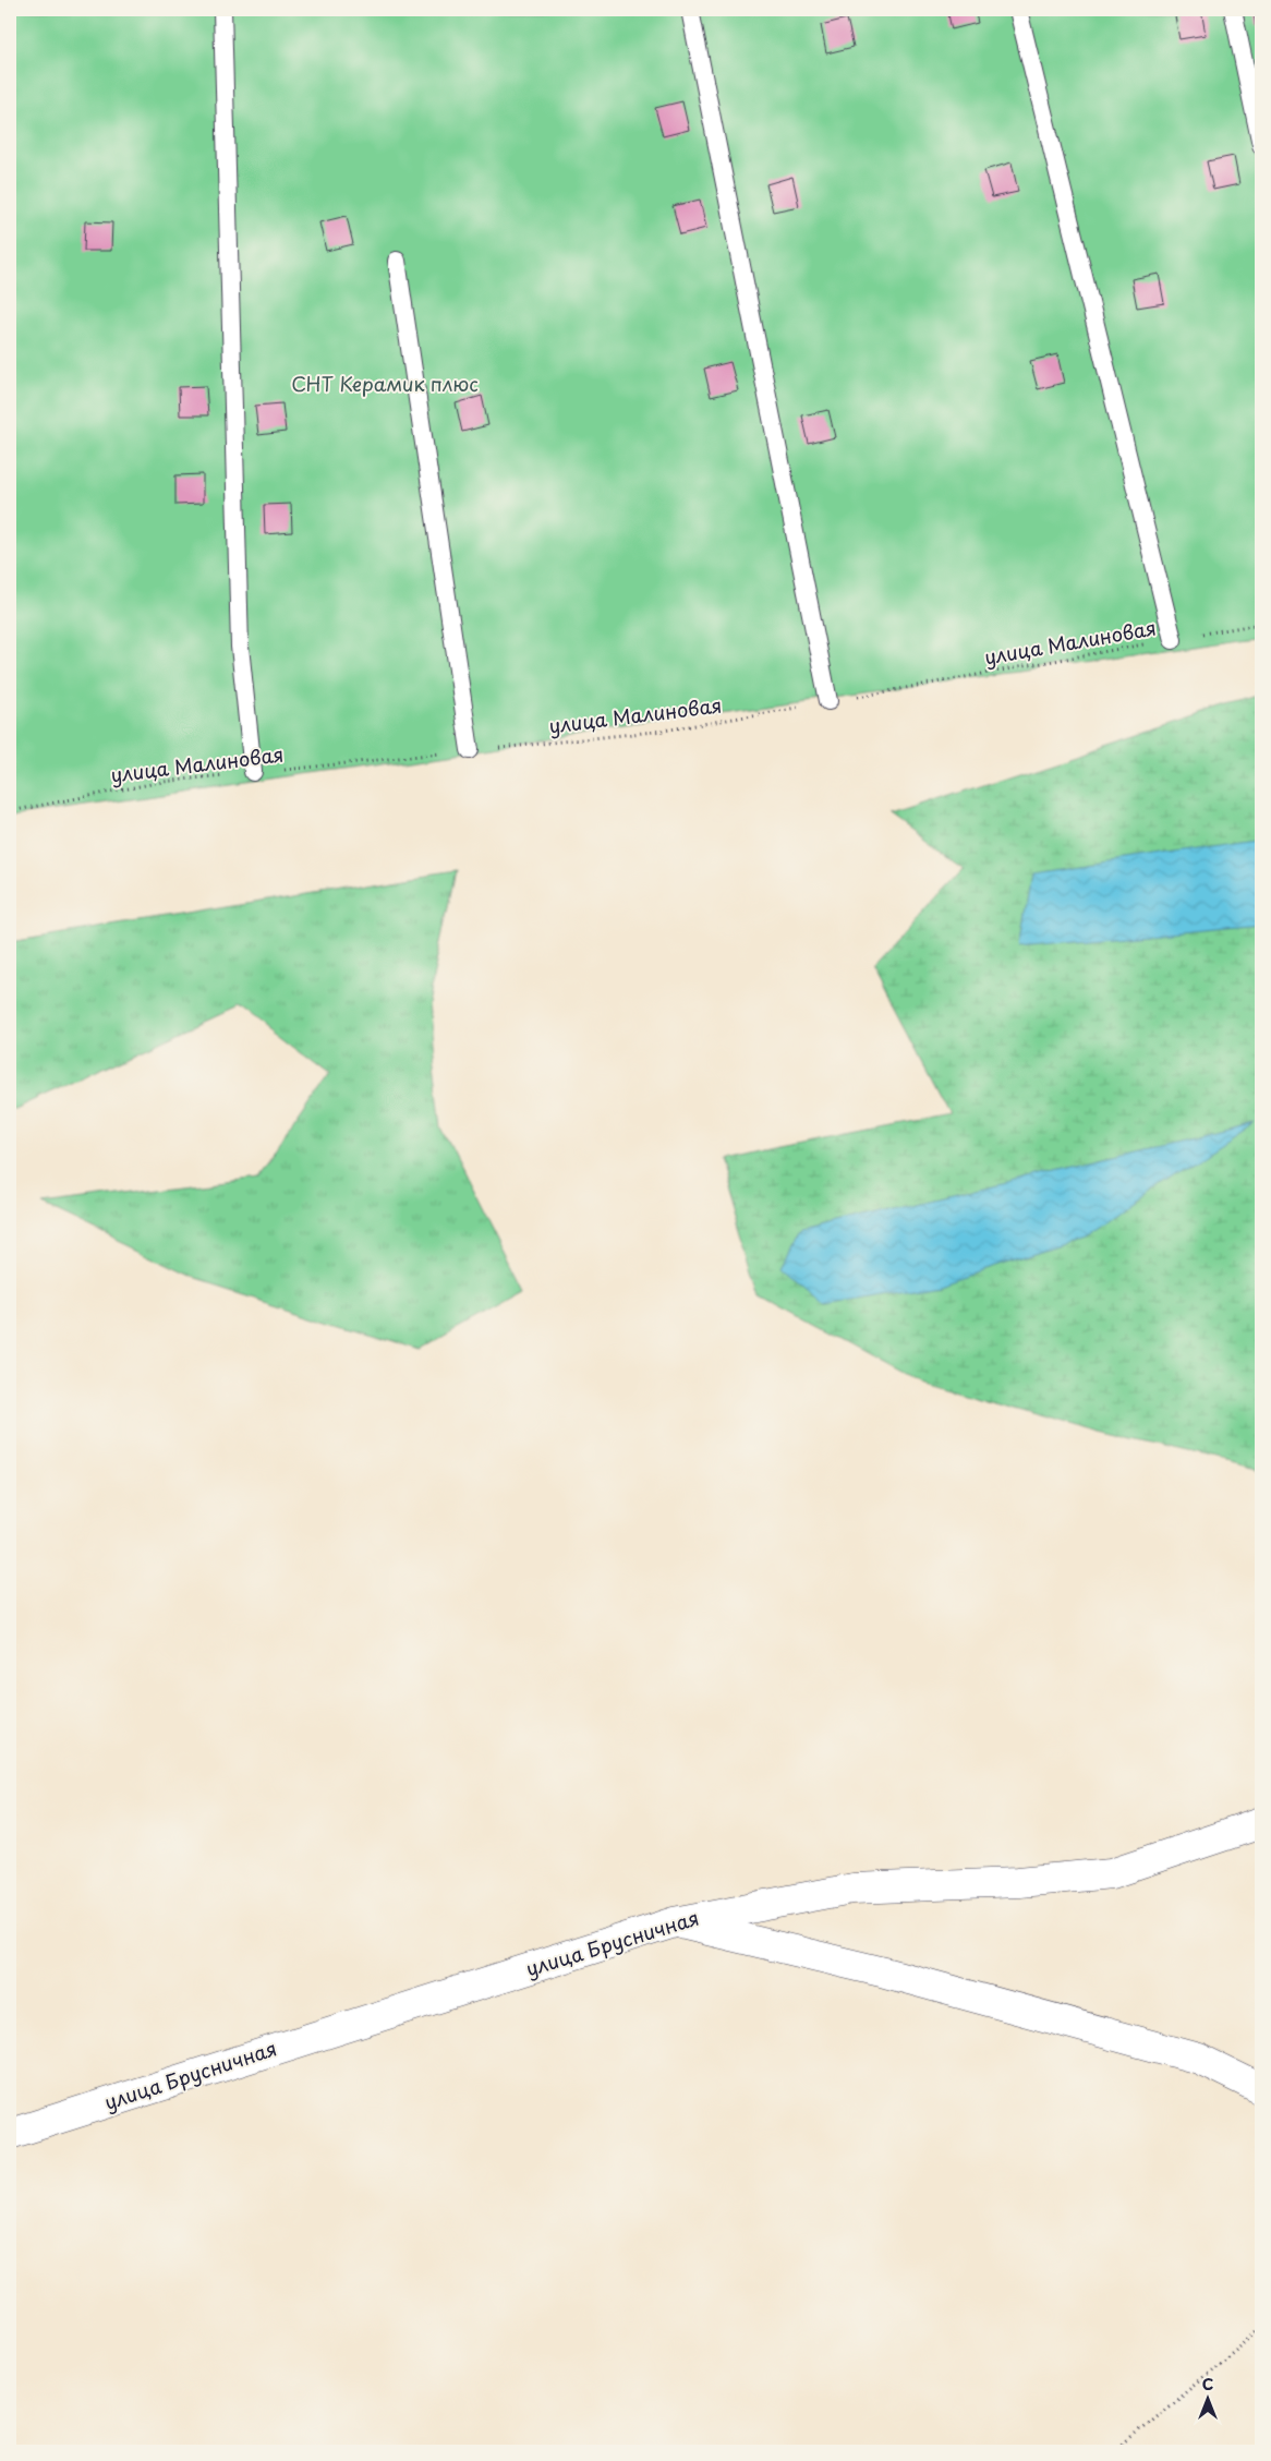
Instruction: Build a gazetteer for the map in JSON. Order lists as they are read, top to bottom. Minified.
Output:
{"streets":{"street":["улица Брусничная"],"path":["улица Малиновая"]},"parks":["СНТ Керамик плюс"],"north":"top"}
